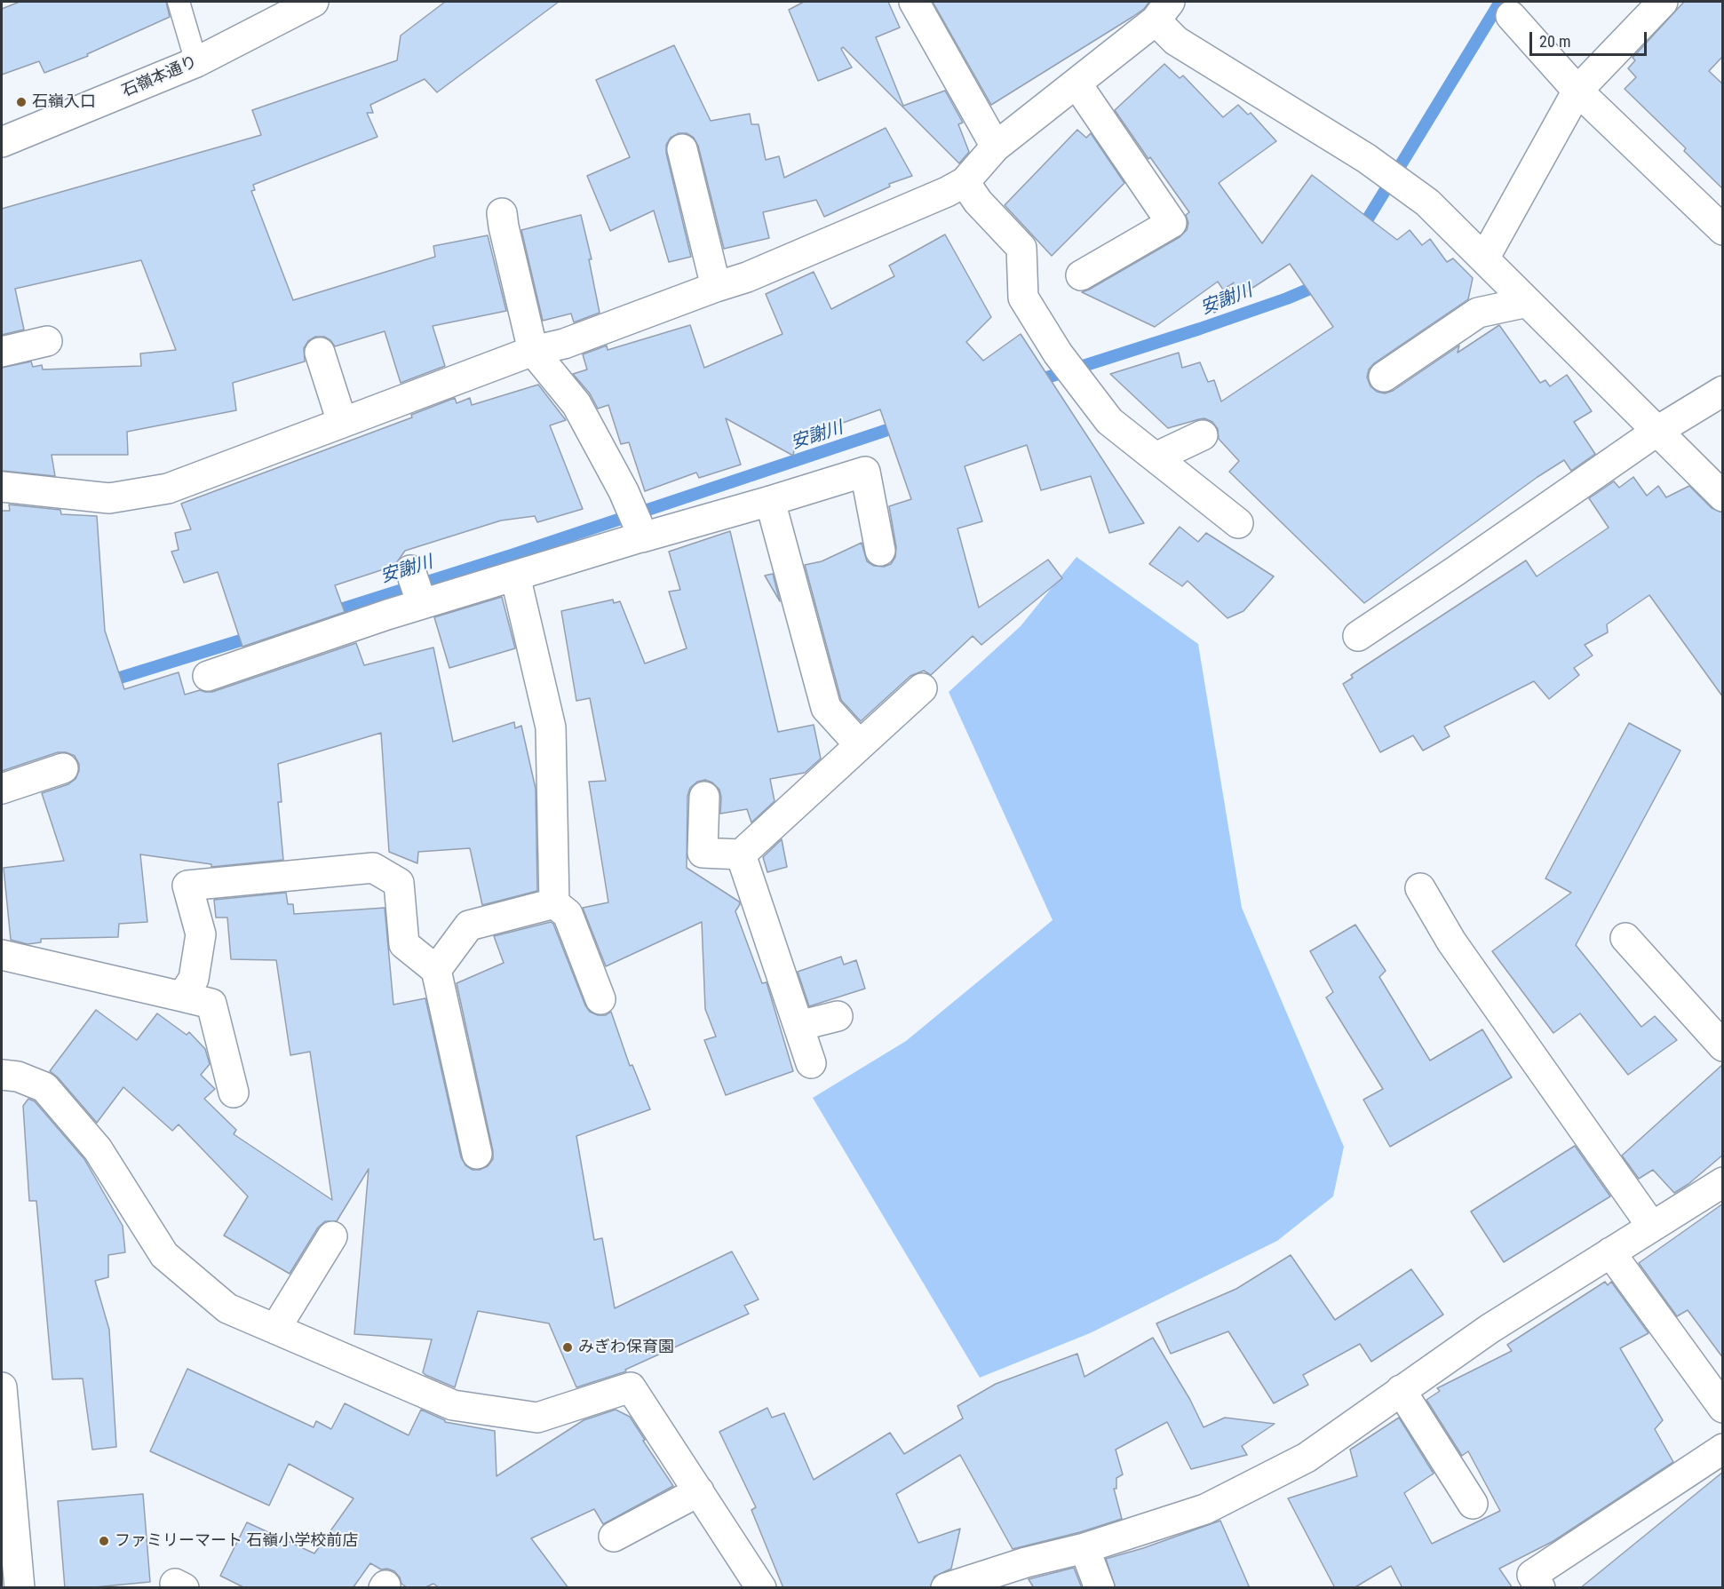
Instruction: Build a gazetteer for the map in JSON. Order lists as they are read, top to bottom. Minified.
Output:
{"streets":{"street":["石嶺本通り"]},"water":["安謝川"],"places":["石嶺入口","みぎわ保育園","ファミリーマート 石嶺小学校前店"],"scale_bar":"20 m"}
